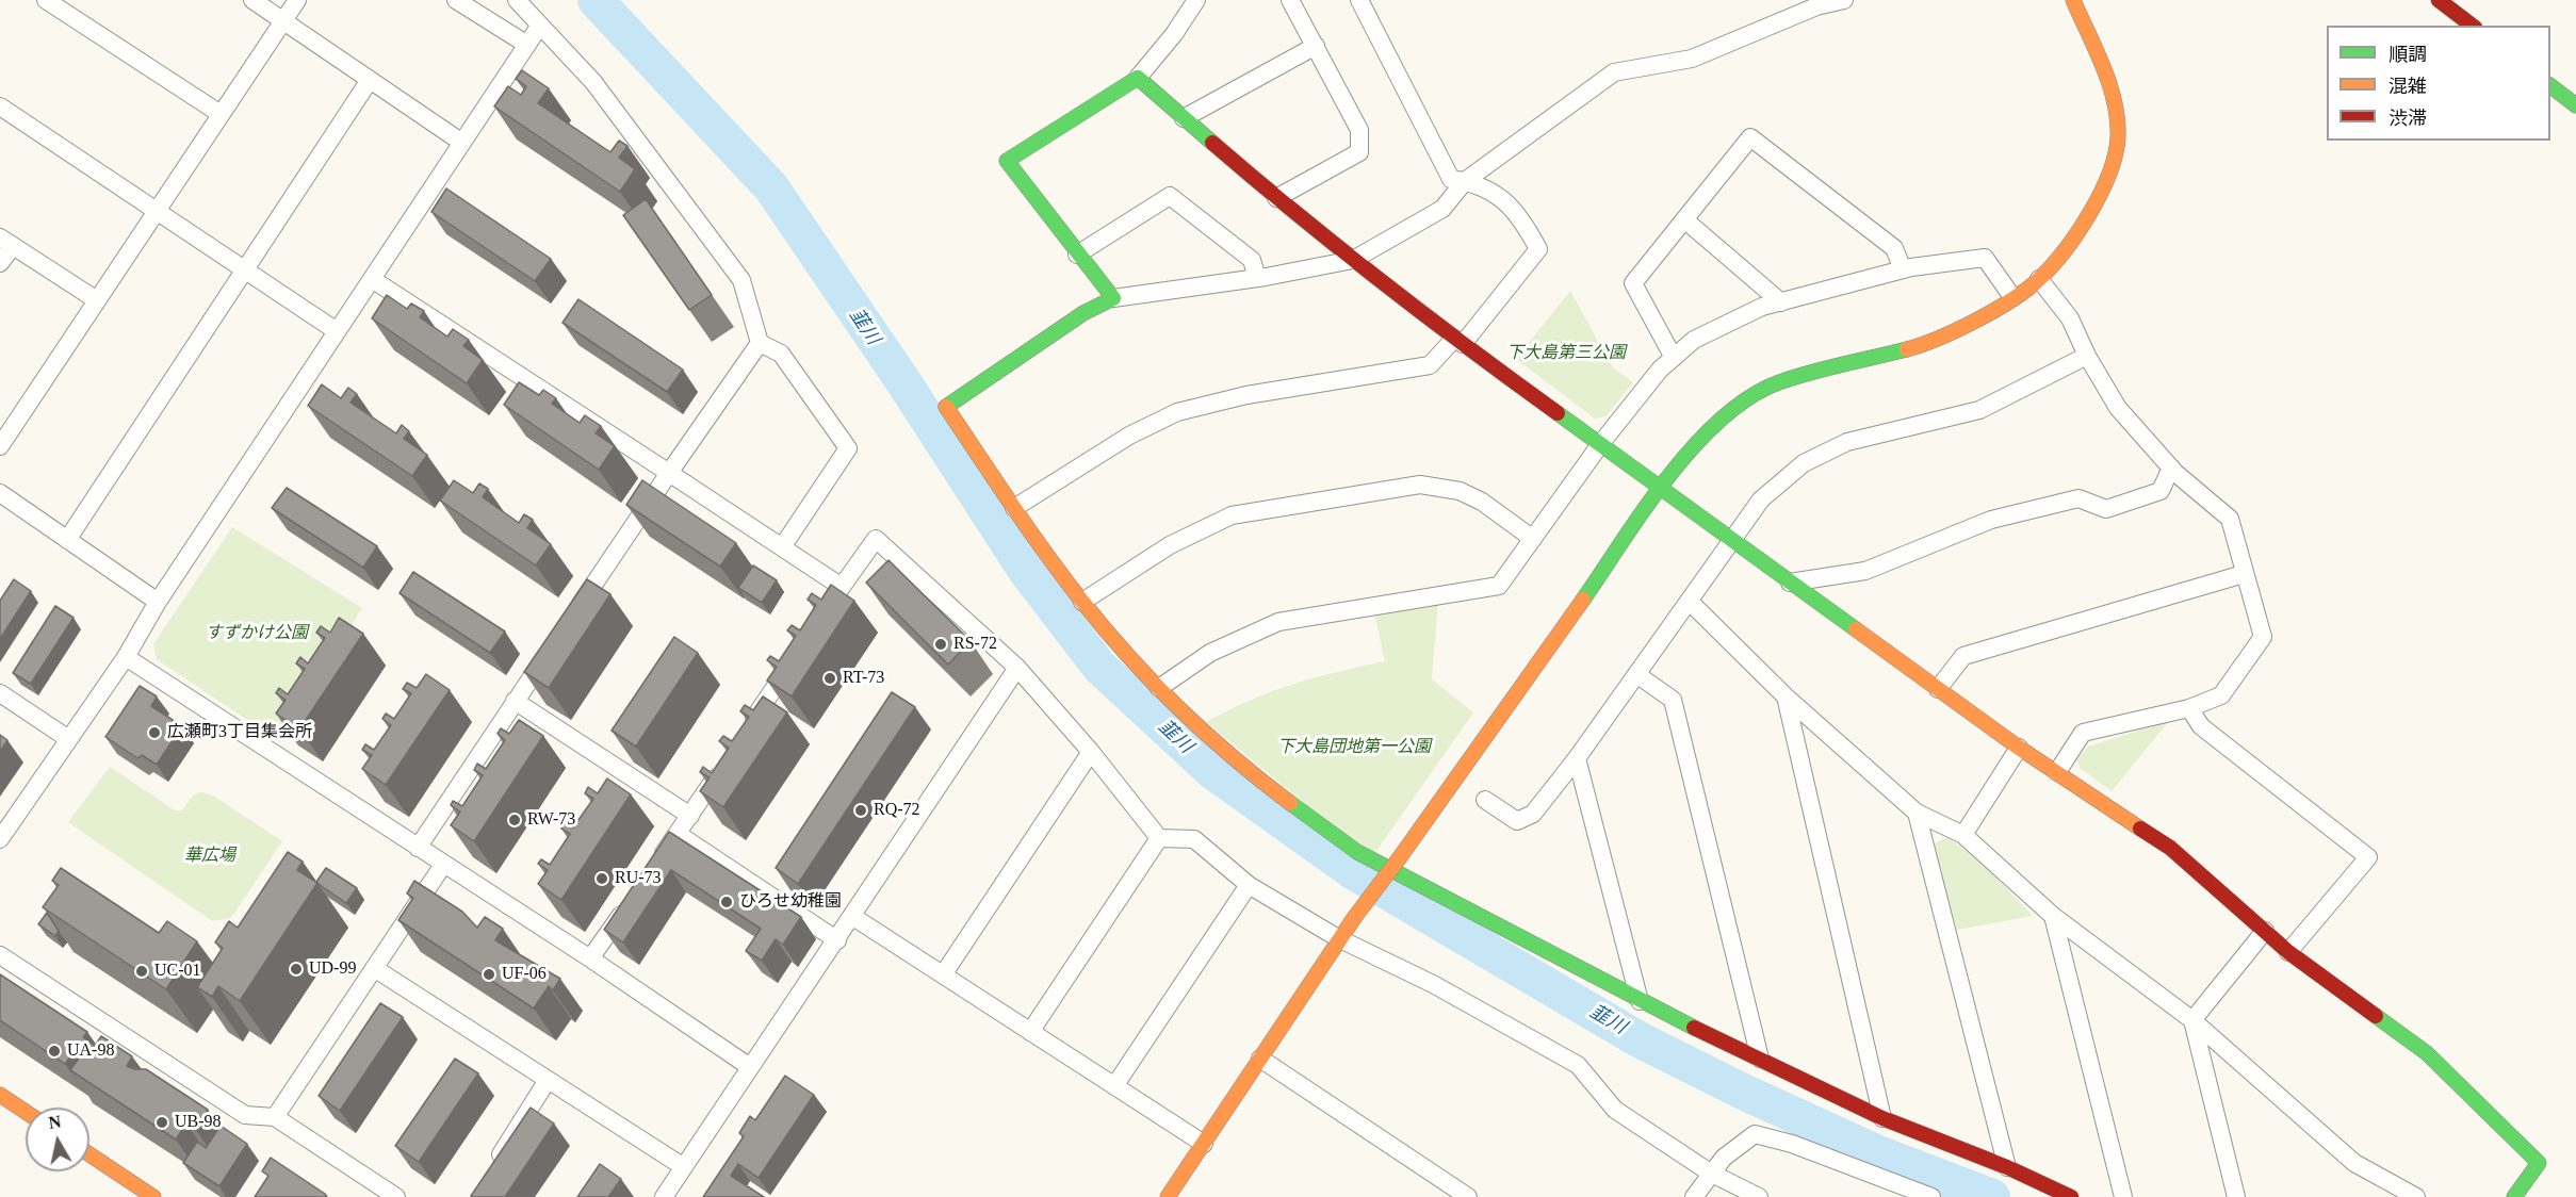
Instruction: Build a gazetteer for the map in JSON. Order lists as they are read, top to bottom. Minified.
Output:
{"water":["韮川"],"parks":["下大島第三公園","すずかけ公園","下大島団地第一公園","華広場"],"places":["RS-72","RT-73","広瀬町3丁目集会所","RQ-72","RW-73","RU-73","ひろせ幼稚園","UD-99","UC-01","UF-06","UA-98","UB-98"],"legend":["順調","混雑","渋滞"],"north":"top"}
